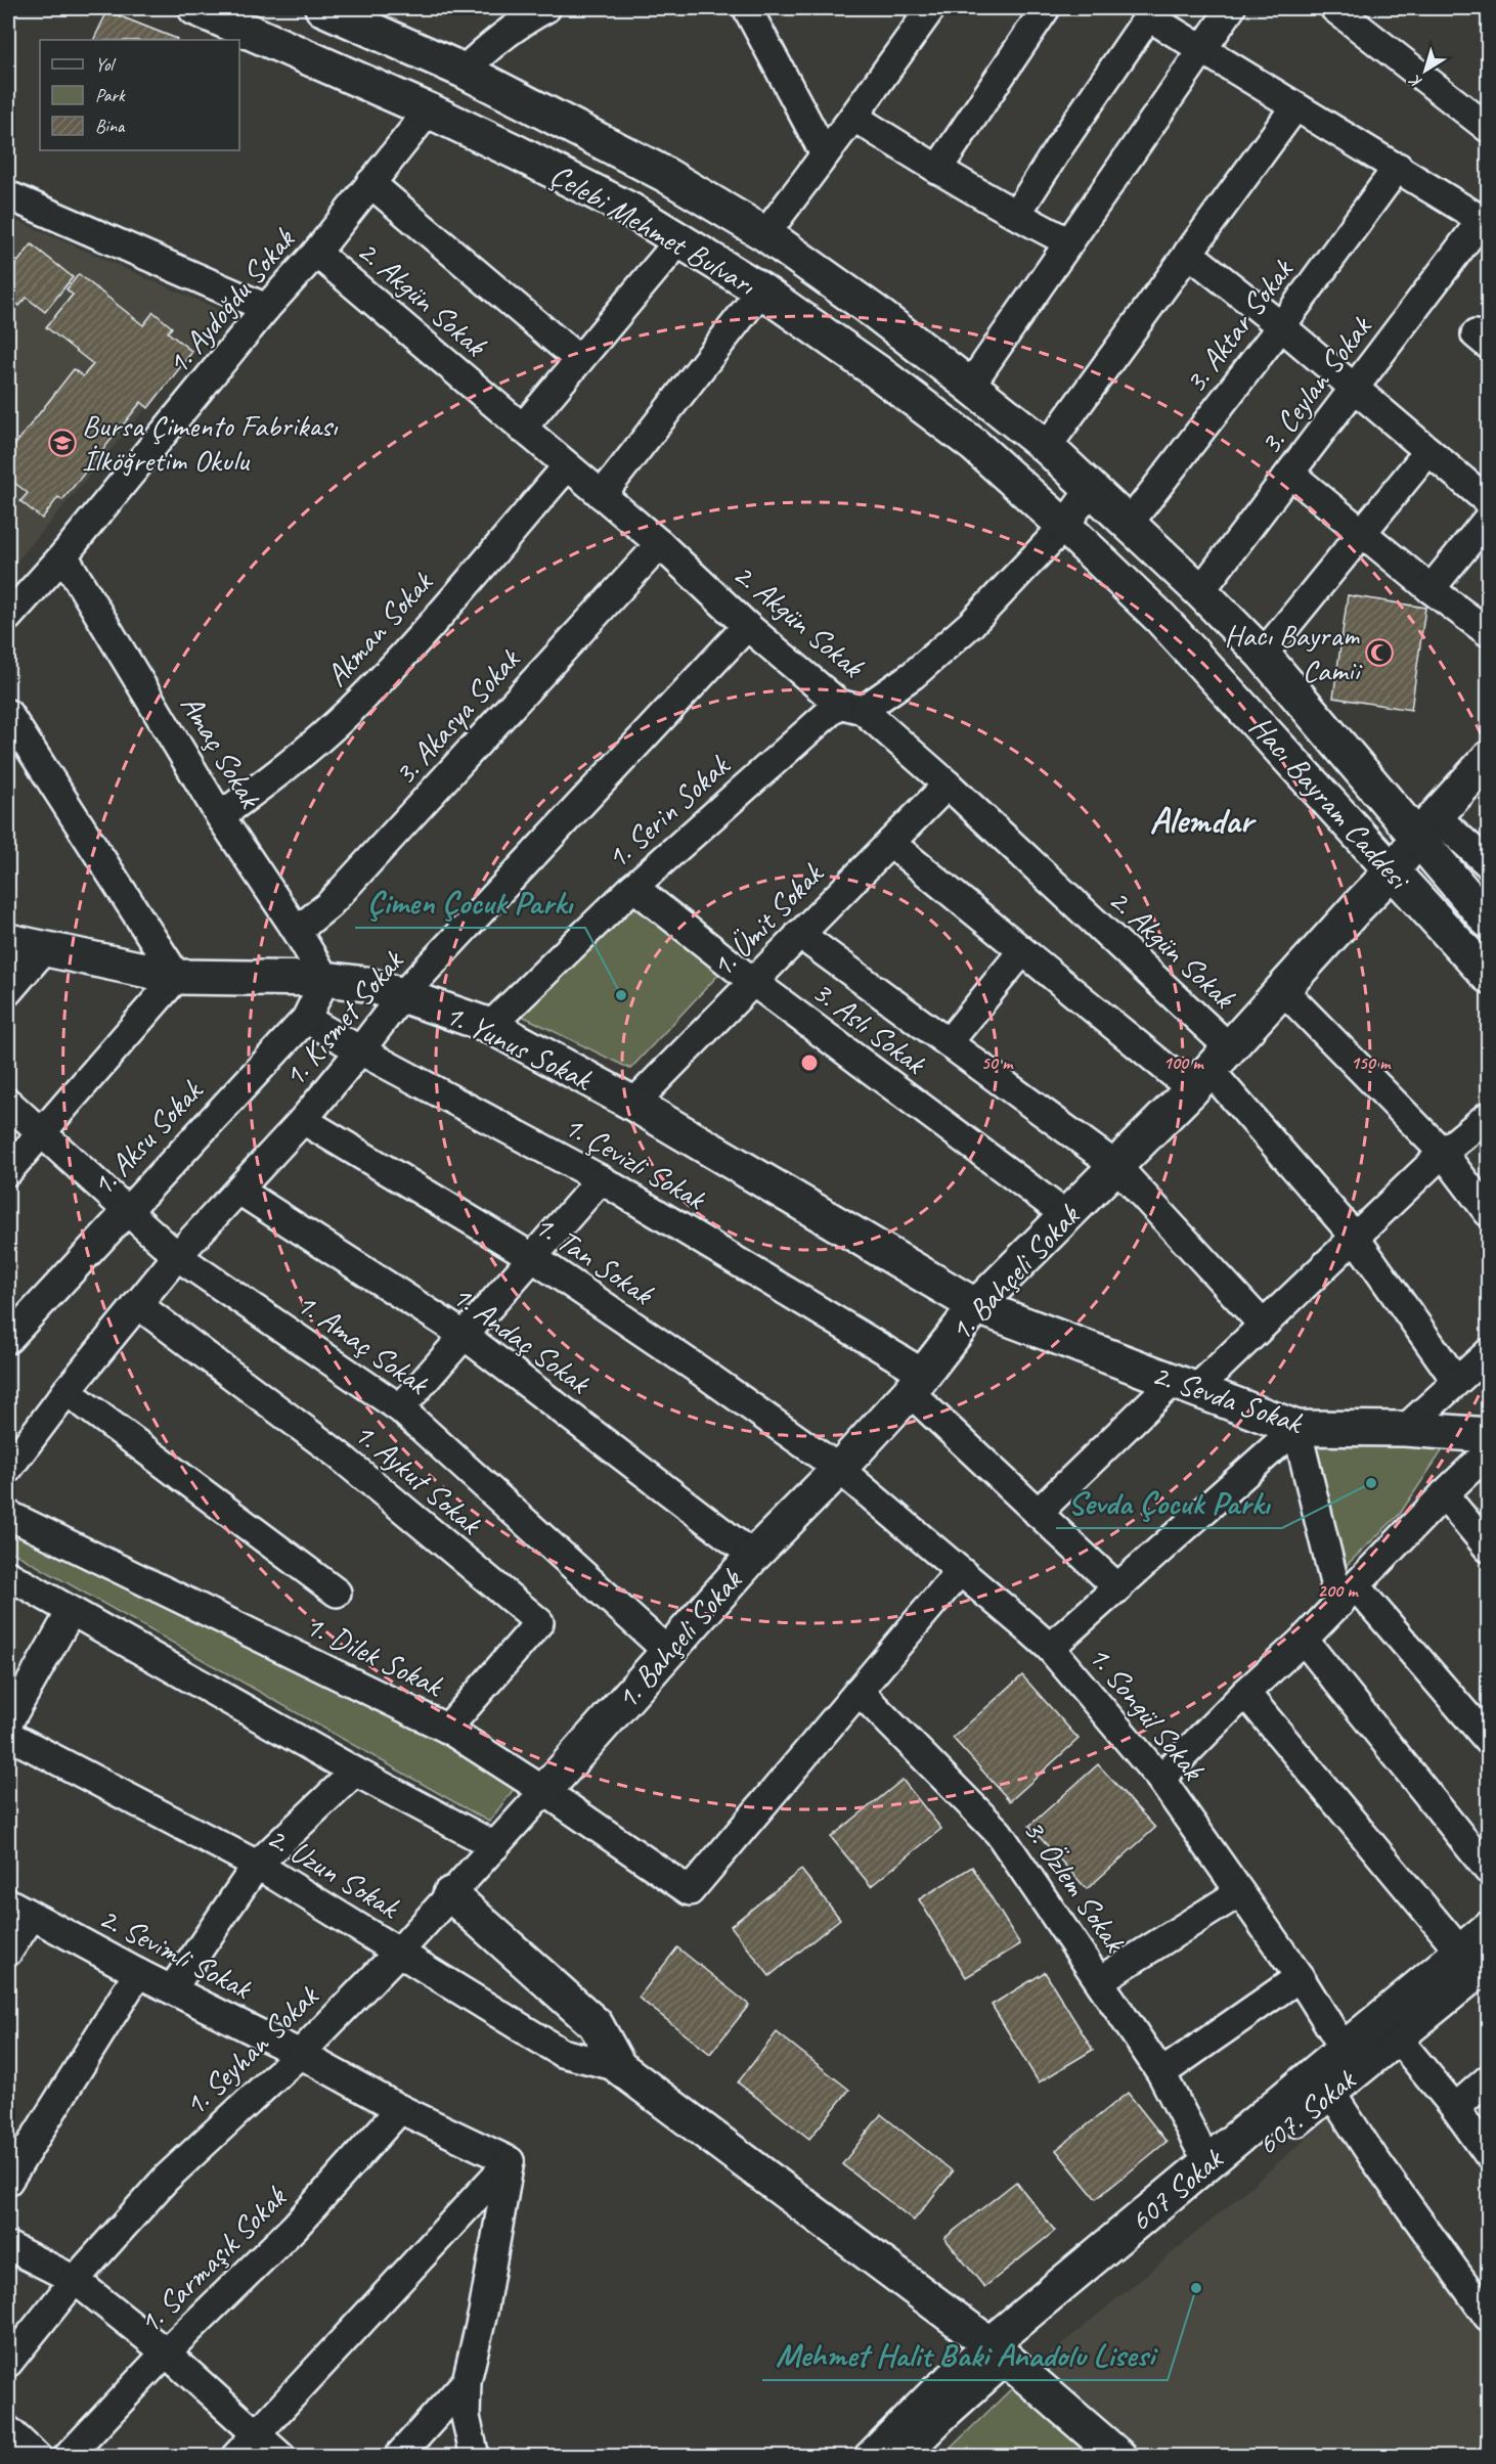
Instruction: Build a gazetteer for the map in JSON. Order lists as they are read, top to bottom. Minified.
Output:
{"streets":{"street":["Çelebi Mehmet Bulvarı","2. Akgün Sokak","1. Aydoğdu Sokak","3. Aktar Sokak","3. Ceylan Sokak","Akman Sokak","3. Akasya Sokak","Amaç Sokak","Hacı Bayram Caddesi","1. Serin Sokak","1. Ümit Sokak","1. Kısmet Sokak","3. Aslı Sokak","1. Yunus Sokak","1. Aksu Sokak","1. Çevizli Sokak","1. Tan Sokak","1. Bahçeli Sokak","1. Andaç Sokak","1. Amaç Sokak","2. Sevda Sokak","1. Aykut Sokak","1. Dilek Sokak","1. Songül Sokak","2. Uzun Sokak","3. Özlem Sokak","2. Sevimli Sokak","1. Seyhan Sokak","607. Sokak","607 Sokak","1. Sarmaşık Sokak"]},"crossings":[["Çelebi Mehmet Bulvarı","1. Aydoğdu Sokak"],["Çelebi Mehmet Bulvarı","Hacı Bayram Caddesi"],["Çelebi Mehmet Bulvarı","1. Serin Sokak"],["2. Akgün Sokak","1. Aydoğdu Sokak"],["2. Akgün Sokak","Akman Sokak"],["2. Akgün Sokak","3. Akasya Sokak"],["2. Akgün Sokak","1. Serin Sokak"],["2. Akgün Sokak","1. Ümit Sokak"],["2. Akgün Sokak","1. Kısmet Sokak"],["2. Akgün Sokak","1. Bahçeli Sokak"],["1. Aydoğdu Sokak","Amaç Sokak"],["3. Aktar Sokak","Hacı Bayram Caddesi"],["3. Ceylan Sokak","Hacı Bayram Caddesi"],["Akman Sokak","Amaç Sokak"],["3. Akasya Sokak","Amaç Sokak"],["Amaç Sokak","1. Yunus Sokak"],["Amaç Sokak","1. Aksu Sokak"],["Hacı Bayram Caddesi","1. Serin Sokak"],["Hacı Bayram Caddesi","1. Bahçeli Sokak"],["1. Serin Sokak","3. Aslı Sokak"],["1. Serin Sokak","1. Yunus Sokak"],["1. Ümit Sokak","3. Aslı Sokak"],["1. Ümit Sokak","1. Yunus Sokak"],["1. Kısmet Sokak","1. Yunus Sokak"],["1. Kısmet Sokak","1. Çevizli Sokak"],["1. Kısmet Sokak","1. Tan Sokak"],["1. Kısmet Sokak","1. Andaç Sokak"],["1. Kısmet Sokak","1. Amaç Sokak"],["1. Kısmet Sokak","1. Aykut Sokak"],["3. Aslı Sokak","1. Bahçeli Sokak"],["1. Yunus Sokak","1. Aksu Sokak"],["1. Yunus Sokak","1. Bahçeli Sokak"],["1. Yunus Sokak","2. Sevda Sokak"],["1. Aksu Sokak","1. Çevizli Sokak"],["1. Aksu Sokak","1. Amaç Sokak"],["1. Çevizli Sokak","1. Bahçeli Sokak"],["1. Tan Sokak","1. Bahçeli Sokak"],["1. Tan Sokak","1. Songül Sokak"],["1. Bahçeli Sokak","1. Andaç Sokak"],["1. Bahçeli Sokak","1. Amaç Sokak"],["1. Bahçeli Sokak","2. Sevda Sokak"],["1. Bahçeli Sokak","1. Dilek Sokak"],["1. Bahçeli Sokak","1. Songül Sokak"],["1. Bahçeli Sokak","1. Seyhan Sokak"],["1. Aykut Sokak","1. Dilek Sokak"],["1. Dilek Sokak","3. Özlem Sokak"],["1. Dilek Sokak","1. Seyhan Sokak"],["1. Songül Sokak","607 Sokak"],["2. Uzun Sokak","1. Seyhan Sokak"],["2. Sevimli Sokak","1. Seyhan Sokak"],["2. Sevimli Sokak","1. Sarmaşık Sokak"],["607. Sokak","607 Sokak"]],"districts":["Alemdar"],"places":{"school or university":["Bursa Çimento Fabrikası İlköğretim Okulu"],"mosque":["Hacı Bayram Camii"],"other":["Çimen Çocuk Parkı","Sevda Çocuk Parkı","Mehmet Halit Baki Anadolu Lisesi"]},"legend":["Yol","Park","Bina"],"north":"bottom left","rings":["50 m","100 m","150 m","200 m"]}
